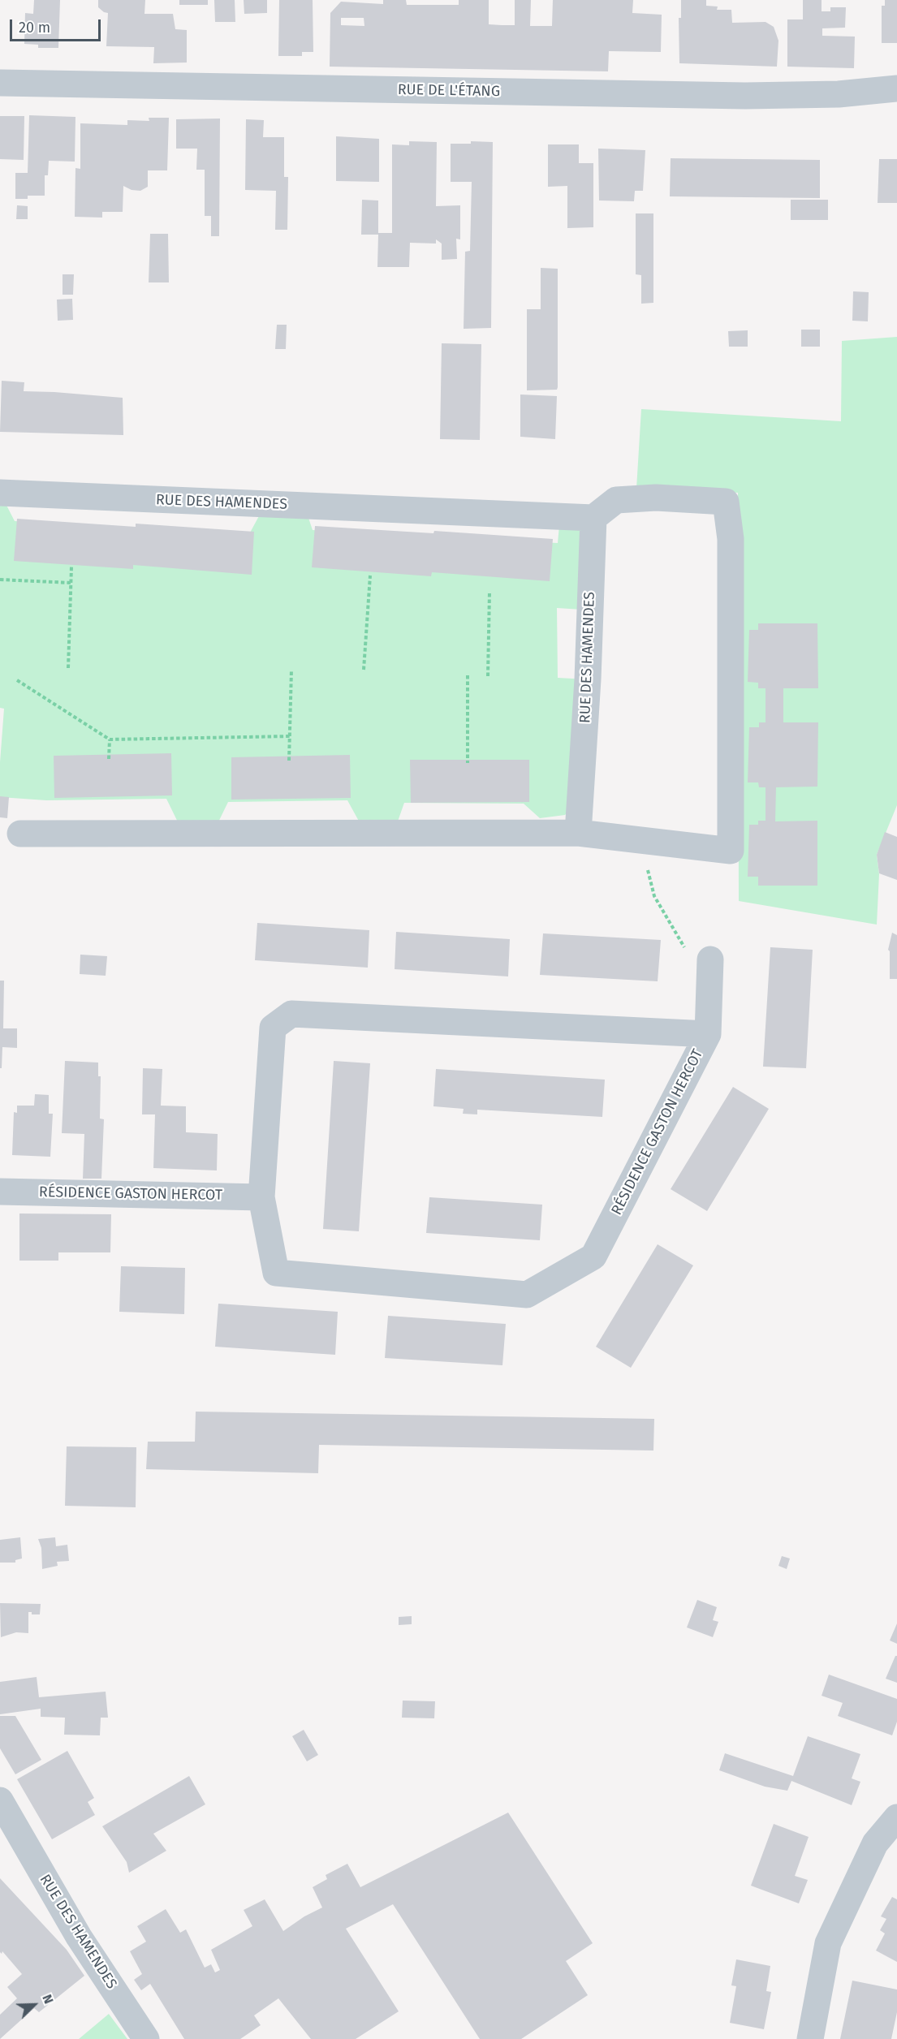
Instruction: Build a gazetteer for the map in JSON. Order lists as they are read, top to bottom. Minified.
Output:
{"streets":{"street":["RUE DE L'ÉTANG","RUE DES HAMENDES","RÉSIDENCE GASTON HERCOT"]},"scale_bar":"20 m","north":"top right"}
